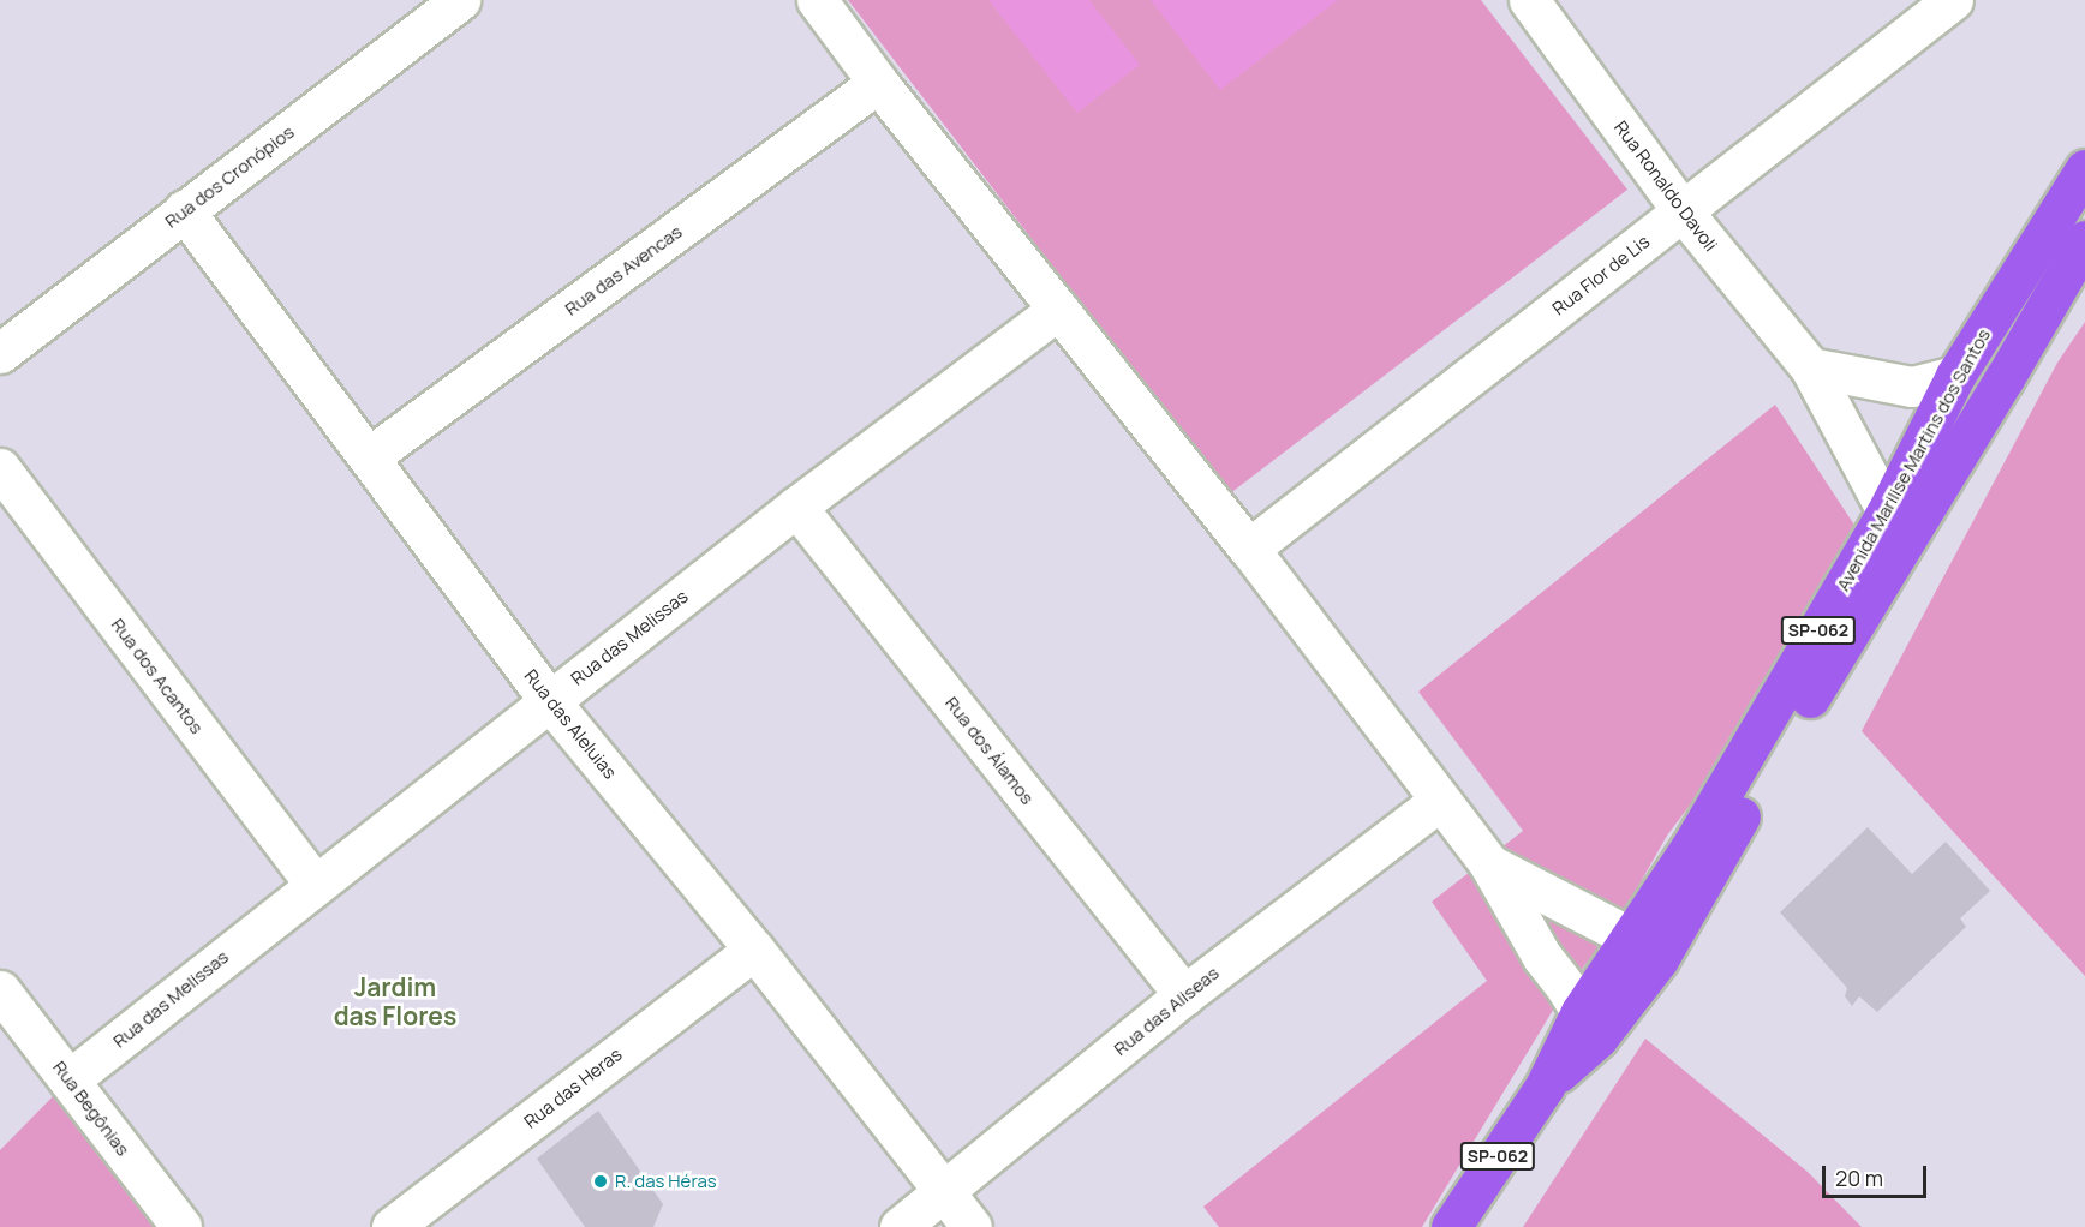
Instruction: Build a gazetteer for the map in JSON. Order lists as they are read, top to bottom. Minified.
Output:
{"streets":{"main road":["Avenida Marilise Martins dos Santos","SP-062"],"street":["Rua dos Cronópios","Rua Ronaldo Davoli","Rua das Avencas","Rua Flor de Lis","Rua das Melissas","Rua dos Acantos","Rua das Aleluias","Rua dos Álamos","Rua das Aliseas","Rua das Heras","Rua Begônias"]},"crossings":[["Rua dos Cronópios","Rua das Aleluias"],["Rua Ronaldo Davoli","Rua Flor de Lis"],["Rua Ronaldo Davoli","Avenida Marilise Martins dos Santos"],["Rua das Avencas","Rua das Aleluias"],["Rua das Melissas","Rua dos Acantos"],["Rua das Melissas","Rua das Aleluias"],["Rua das Melissas","Rua dos Álamos"],["Rua das Melissas","Rua Begônias"],["Rua das Aleluias","Rua das Aliseas"],["Rua das Aleluias","Rua das Heras"],["Rua dos Álamos","Rua das Aliseas"]],"districts":["Jardim das Flores"],"places":["R. das Héras"],"scale_bar":"20 m"}
